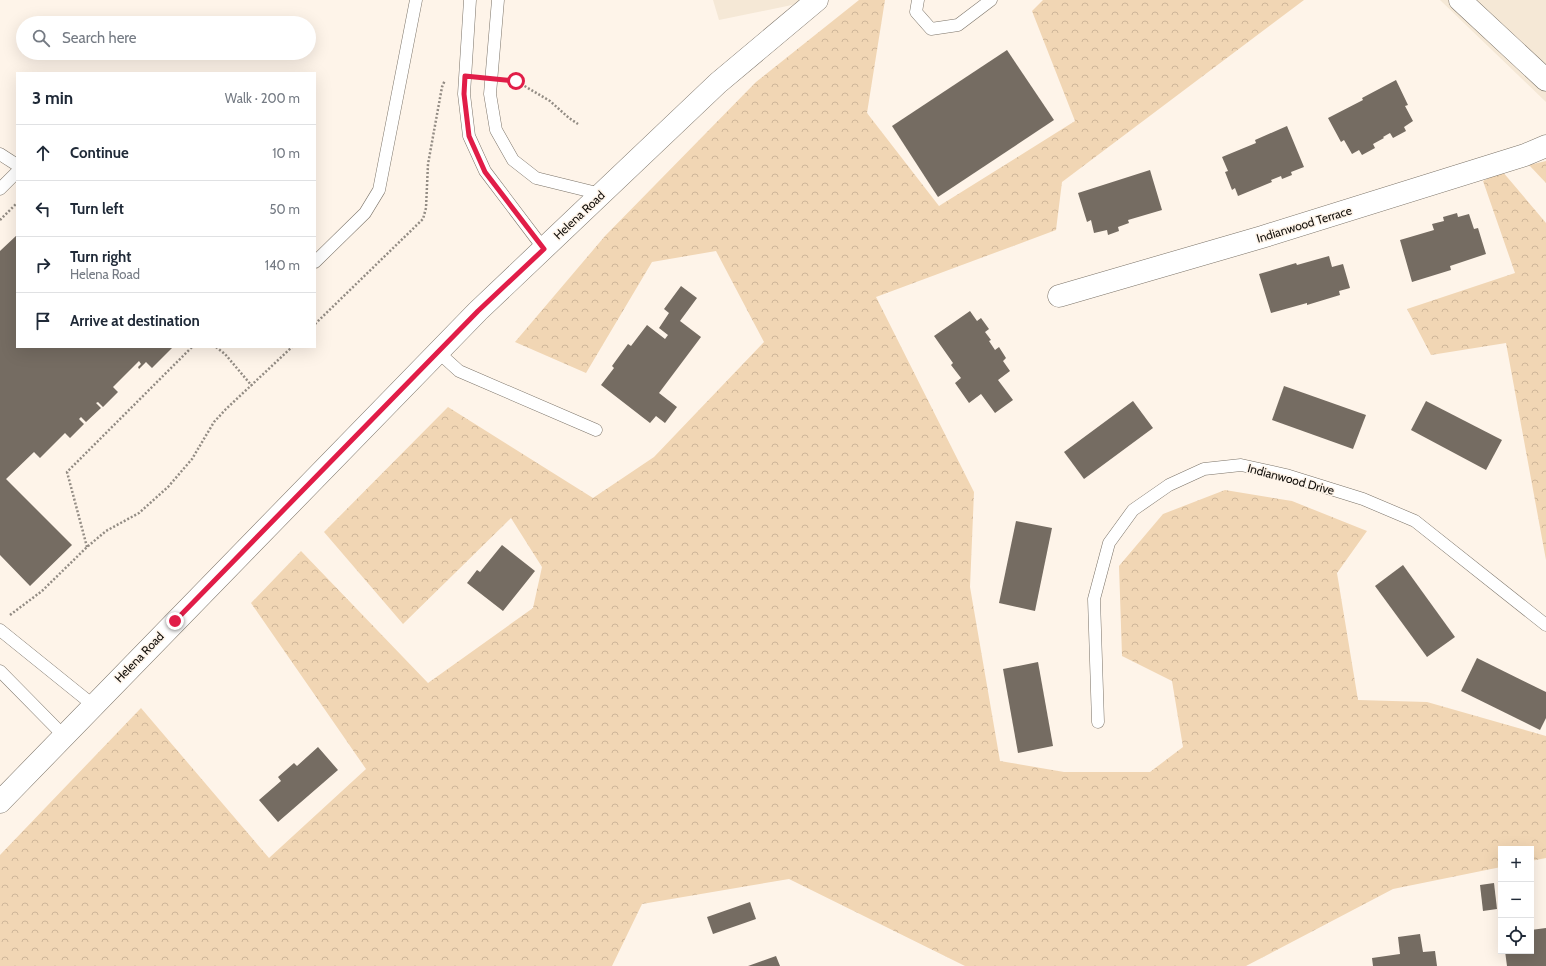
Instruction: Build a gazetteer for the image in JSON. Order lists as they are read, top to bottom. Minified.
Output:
{"streets":{"main road":["Helena Road","Indianwood Terrace"],"lane":["Indianwood Drive"]},"page":{"search":"Search here","heading":["3 min","Walk · 200 m"],"list":[["Continue","10 m"],["Turn left","50 m"],["Turn right","Helena Road","140 m"],"Arrive at destination"],"map_buttons":["+","−"]}}
